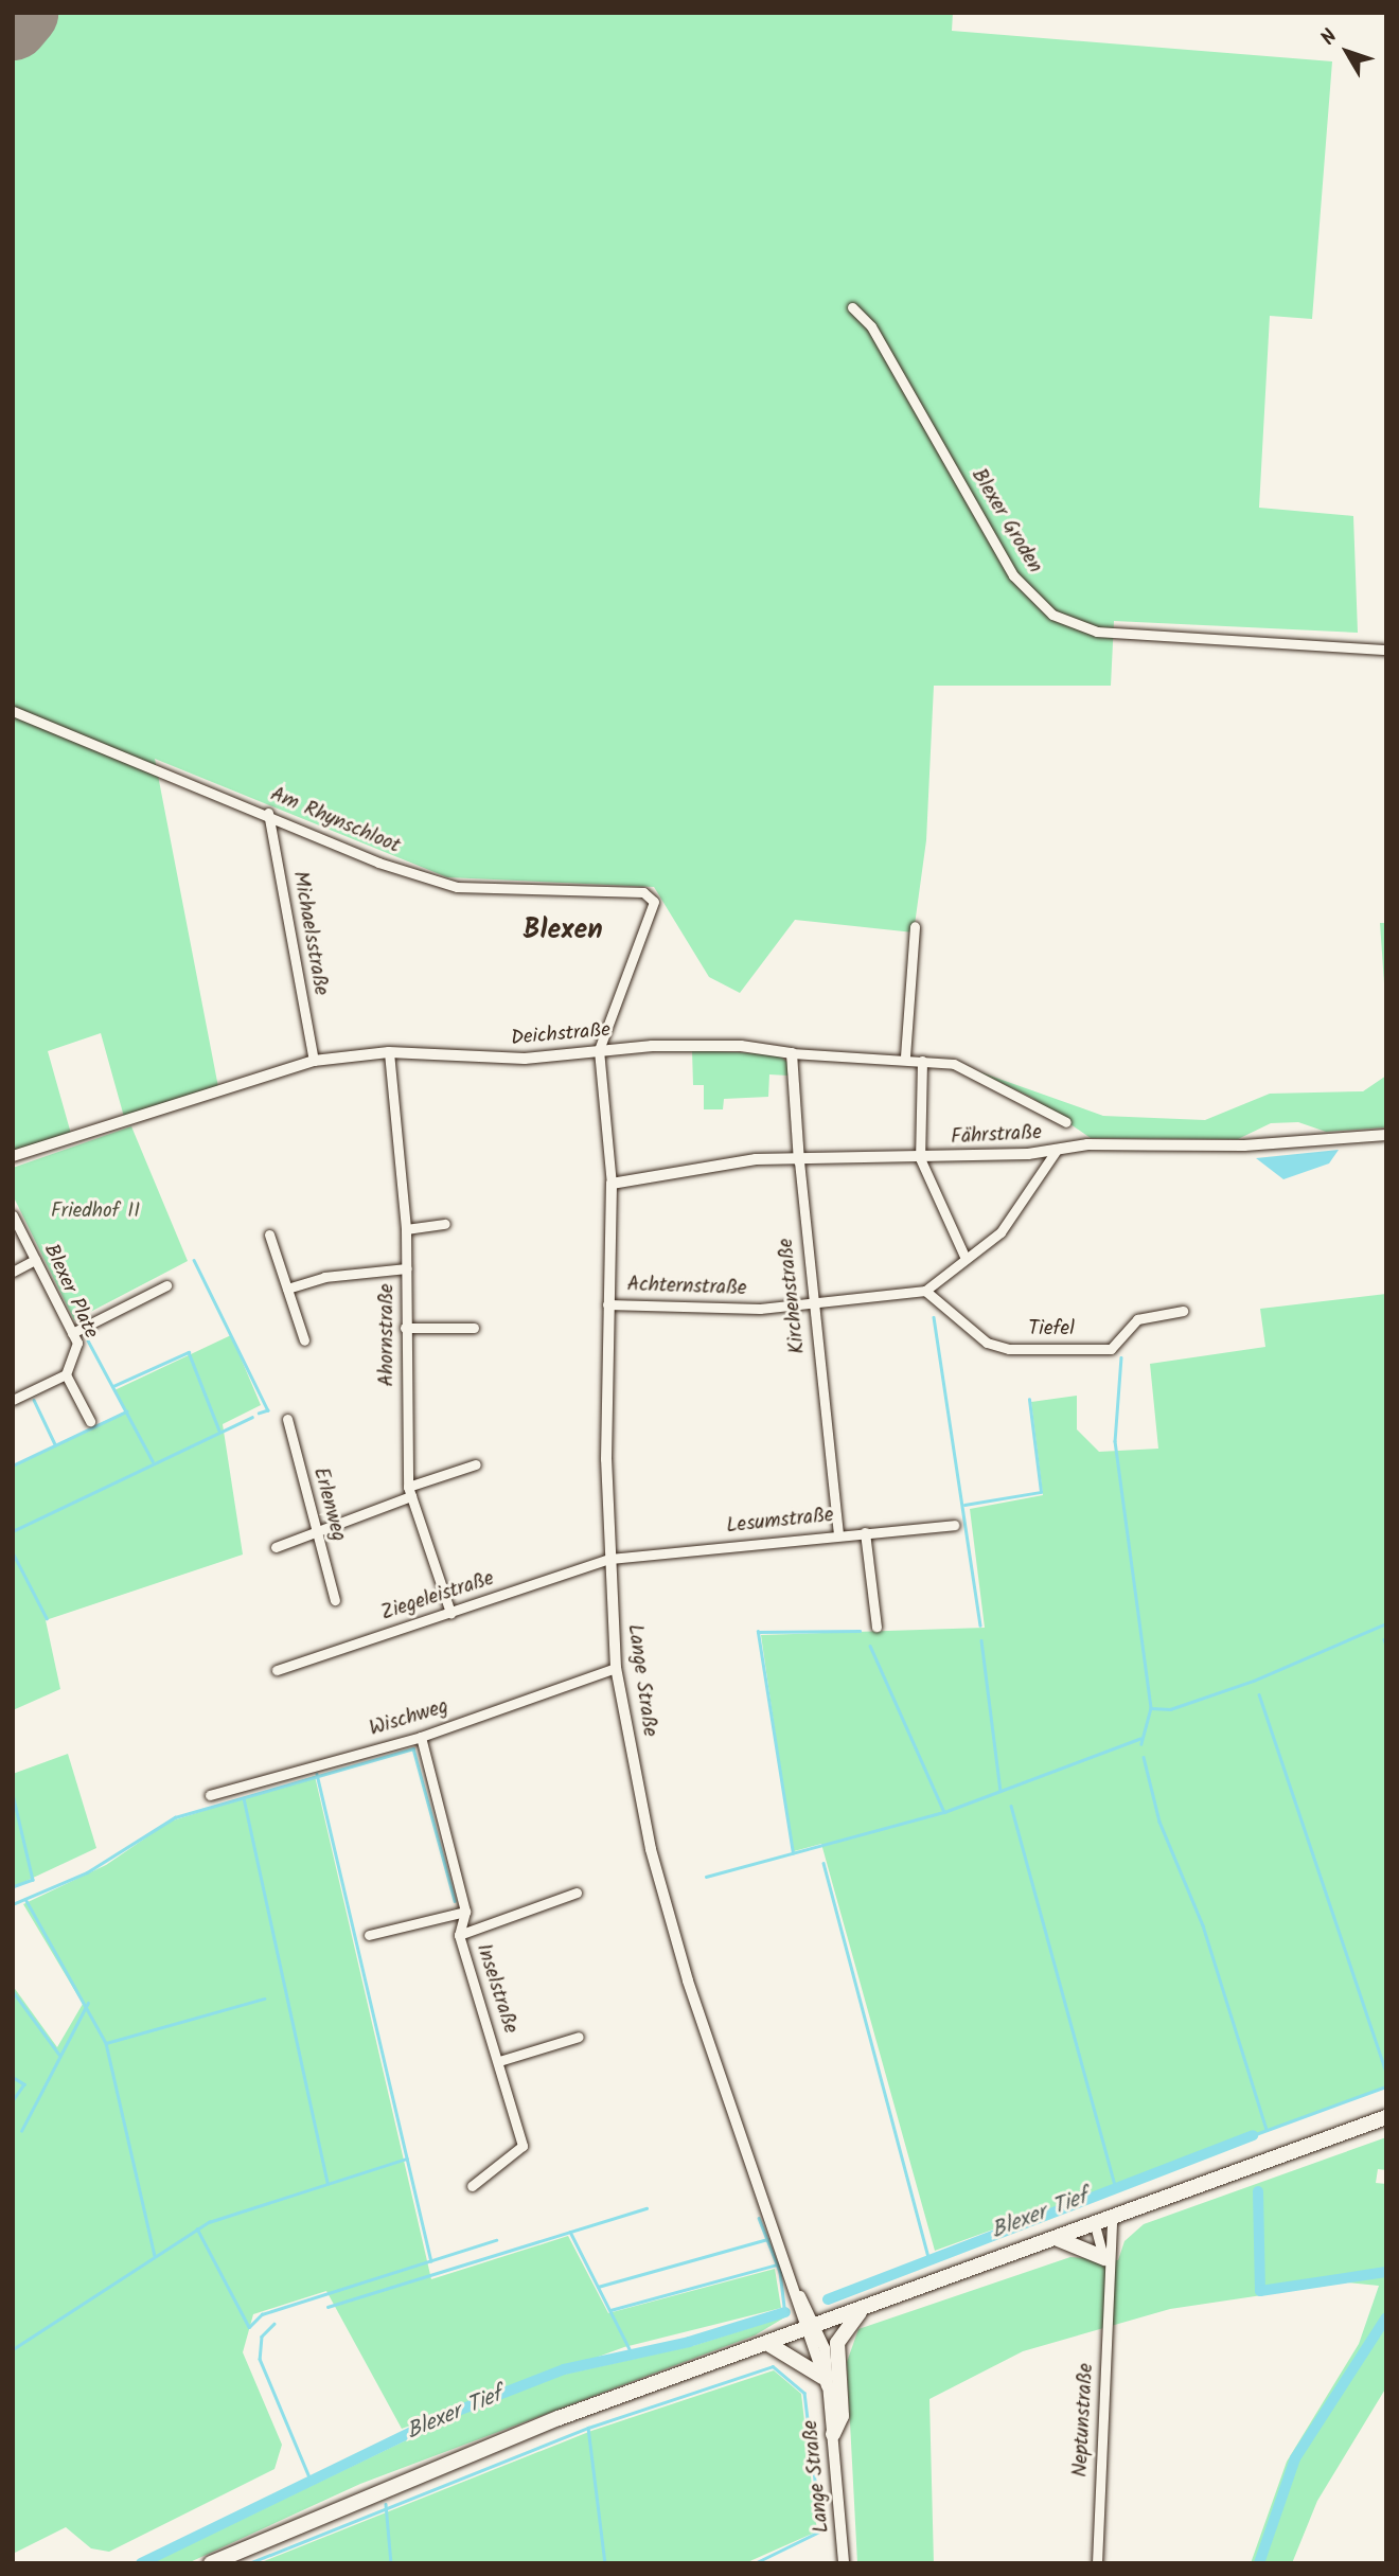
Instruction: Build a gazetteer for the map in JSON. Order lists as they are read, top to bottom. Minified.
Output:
{"streets":{"street":["Blexer Groden","Am Rhynschloot","Michaelsstraße","Deichstraße","Fährstraße","Achternstraße","Blexer Plate","Kirchenstraße","Tiefel","Ahornstraße","Erlenweg","Lesumstraße","Ziegeleistraße","Lange Straße","Wischweg","Inselstraße","Neptunstraße"]},"crossings":[["Am Rhynschloot","Michaelsstraße"],["Am Rhynschloot","Deichstraße"],["Am Rhynschloot","Lange Straße"],["Michaelsstraße","Deichstraße"],["Deichstraße","Kirchenstraße"],["Deichstraße","Ahornstraße"],["Deichstraße","Lange Straße"],["Fährstraße","Kirchenstraße"],["Fährstraße","Lange Straße"],["Achternstraße","Kirchenstraße"],["Achternstraße","Tiefel"],["Achternstraße","Lange Straße"],["Kirchenstraße","Lesumstraße"],["Ahornstraße","Ziegeleistraße"],["Lesumstraße","Ziegeleistraße"],["Lesumstraße","Lange Straße"],["Ziegeleistraße","Lange Straße"],["Lange Straße","Wischweg"],["Wischweg","Inselstraße"]],"districts":["Blexen"],"water":["Blexer Tief"],"parks":["Friedhof II"],"north":"top left"}
